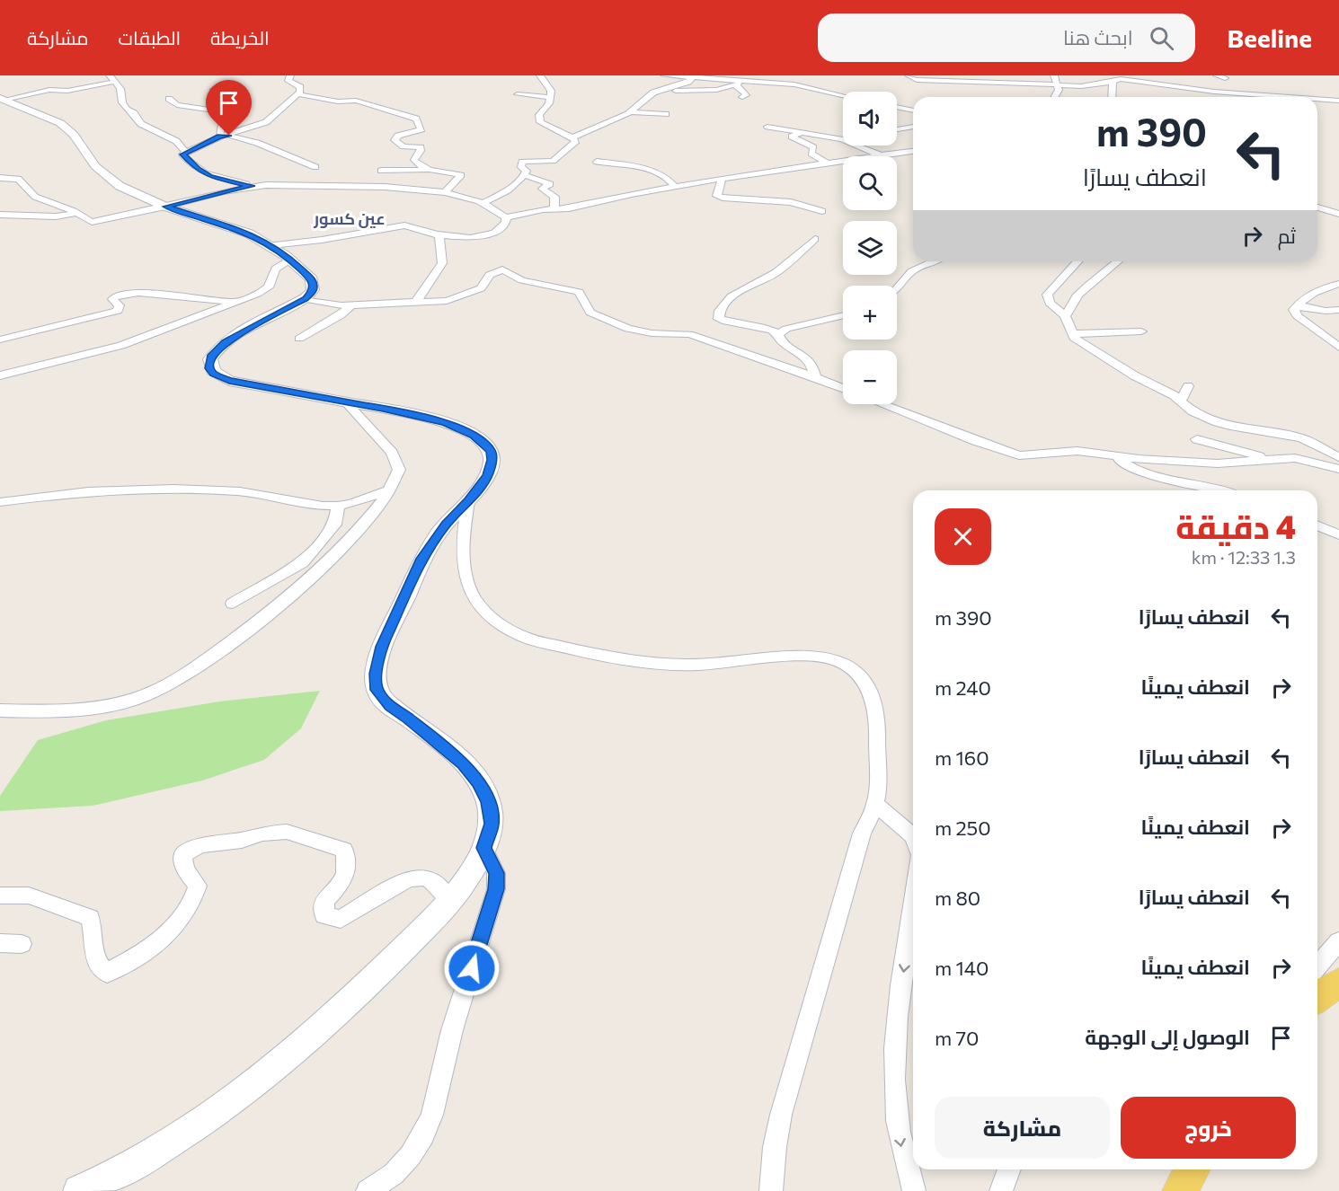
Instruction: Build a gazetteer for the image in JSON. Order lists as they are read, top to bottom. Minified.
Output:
{"districts":["عين كسور"],"page":{"header":"Beeline","search":"ابحث هنا","nav":["الخريطة","الطبقات","مشاركة"],"map_buttons":["+","−"],"turn":["390 m","انعطف يسارًا"],"then":"ثم","heading":["4 دقيقة","1.3 km · 12:33"],"list":[{"name":"انعطف يسارًا","value":"390 m"},{"name":"انعطف يمينًا","value":"240 m"},{"name":"انعطف يسارًا","value":"160 m"},{"name":"انعطف يمينًا","value":"250 m"},{"name":"انعطف يسارًا","value":"80 m"},{"name":"انعطف يمينًا","value":"140 m"},{"name":"الوصول إلى الوجهة","value":"70 m"}],"buttons":["خروج","مشاركة"]}}
